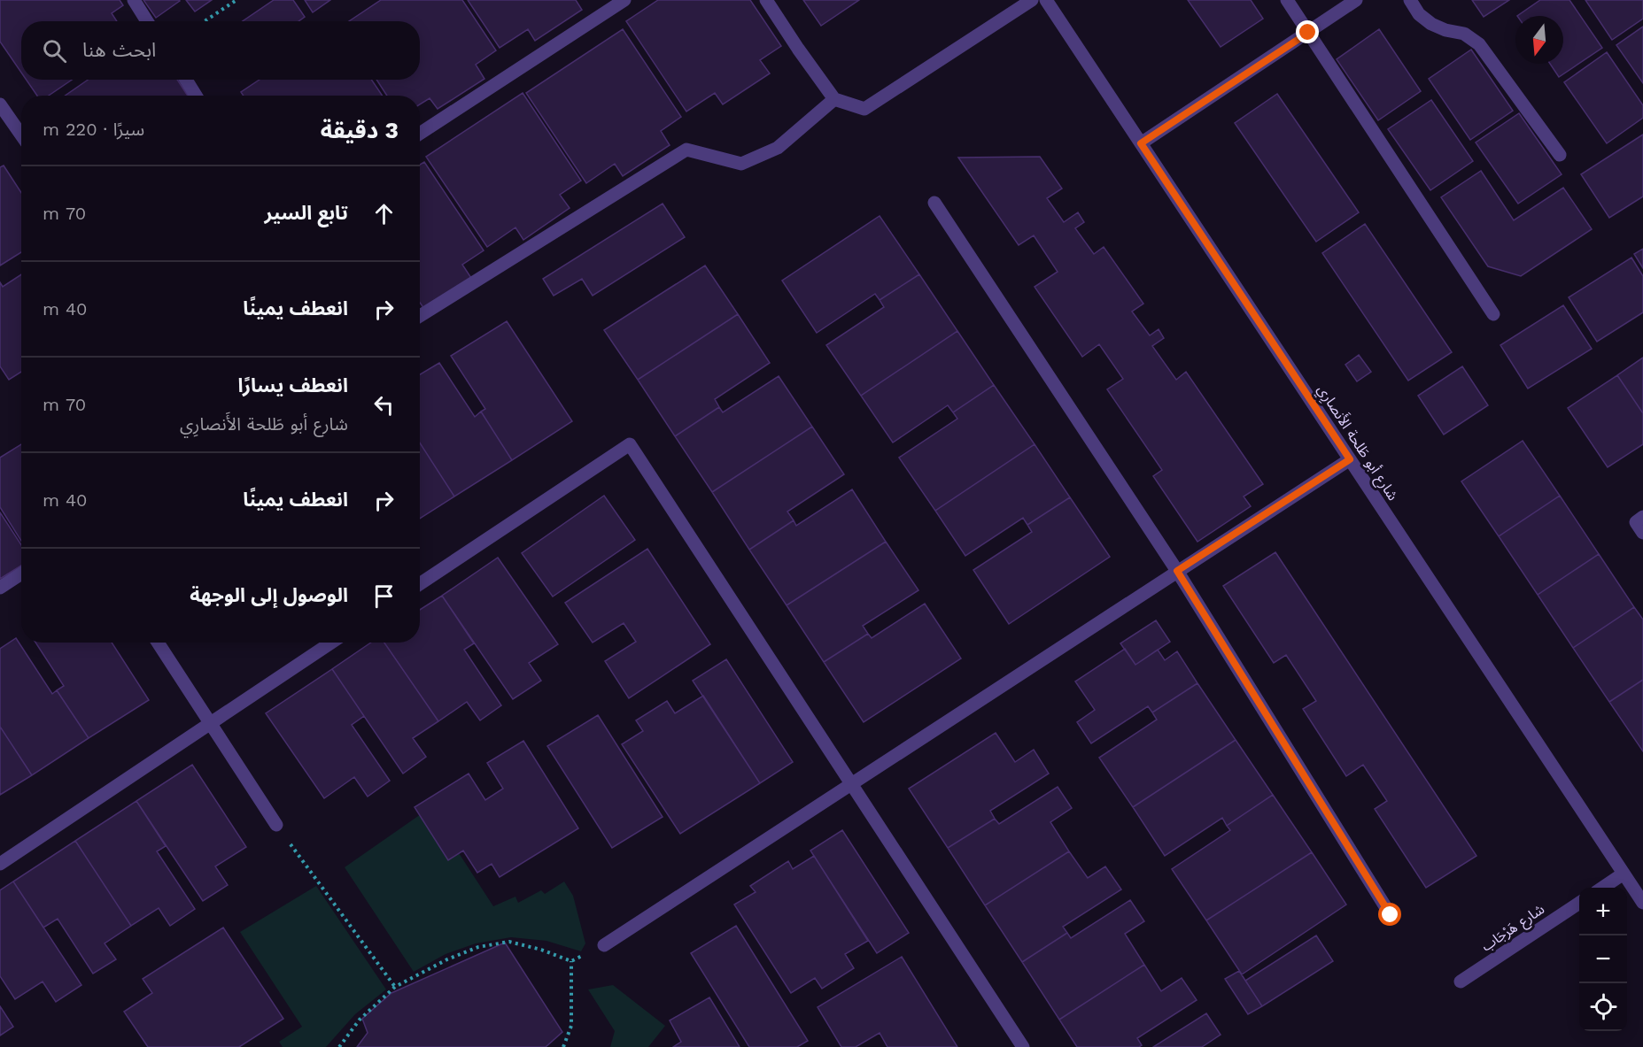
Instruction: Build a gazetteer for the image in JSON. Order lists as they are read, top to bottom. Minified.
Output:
{"streets":{"street":["شارع أبو طَلحة الأَنصارِي","شارع هَرْجَاب"]},"north":"bottom","page":{"search":"ابحث هنا","heading":["3 دقيقة","سيرًا · 220 m"],"list":[["تابع السير","70 m"],["انعطف يمينًا","40 m"],["انعطف يسارًا","شارع أبو طَلحة الأَنصارِي","70 m"],["انعطف يمينًا","40 m"],"الوصول إلى الوجهة"],"map_buttons":["+","−"]}}
